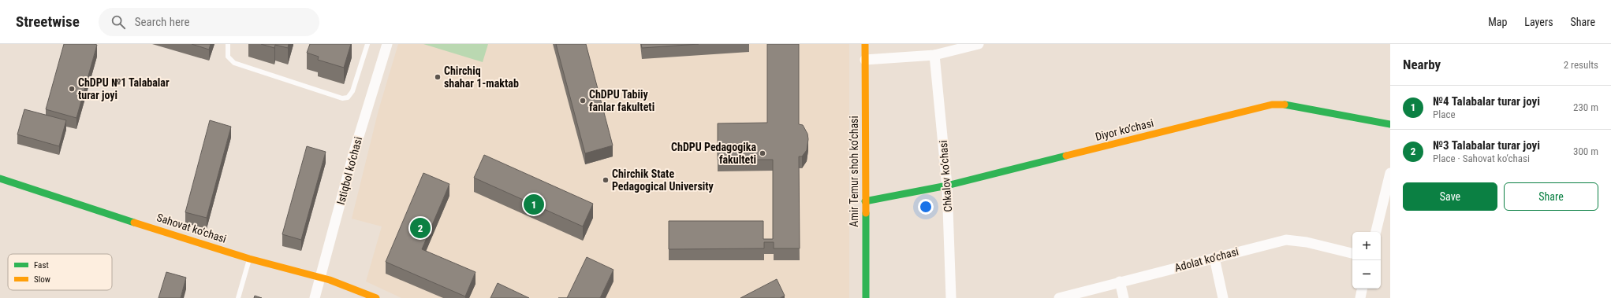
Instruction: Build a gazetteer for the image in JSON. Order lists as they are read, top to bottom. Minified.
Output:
{"streets":{"street":["Diyor ko‘chasi","Istiqbol ko‘chasi","Amir Temur shoh ko‘chasi","Chkalov ko‘chasi","Sahovat ko‘chasi","Adolat ko‘chasi"]},"crossings":[["Diyor ko‘chasi","Amir Temur shoh ko‘chasi"],["Diyor ko‘chasi","Chkalov ko‘chasi"],["Istiqbol ko‘chasi","Sahovat ko‘chasi"]],"places":["Chirchiq shahar 1-maktab","ChDPU №1 Talabalar turar joyi","ChDPU Tabiiy fanlar fakulteti","ChDPU Pedagogika fakulteti","Chirchik State Pedagogical University"],"legend":["Fast","Slow"],"page":{"header":"Streetwise","search":"Search here","nav":["Map","Layers","Share"],"heading":["Nearby","2 results"],"list":[{"mark":"1","name":"№4 Talabalar turar joyi","note":"Place","value":"230 m"},{"mark":"2","name":"№3 Talabalar turar joyi","note":"Place · Sahovat ko‘chasi","value":"300 m"}],"buttons":["Save","Share"],"pins":["1","2"],"map_buttons":["+","−"]}}
